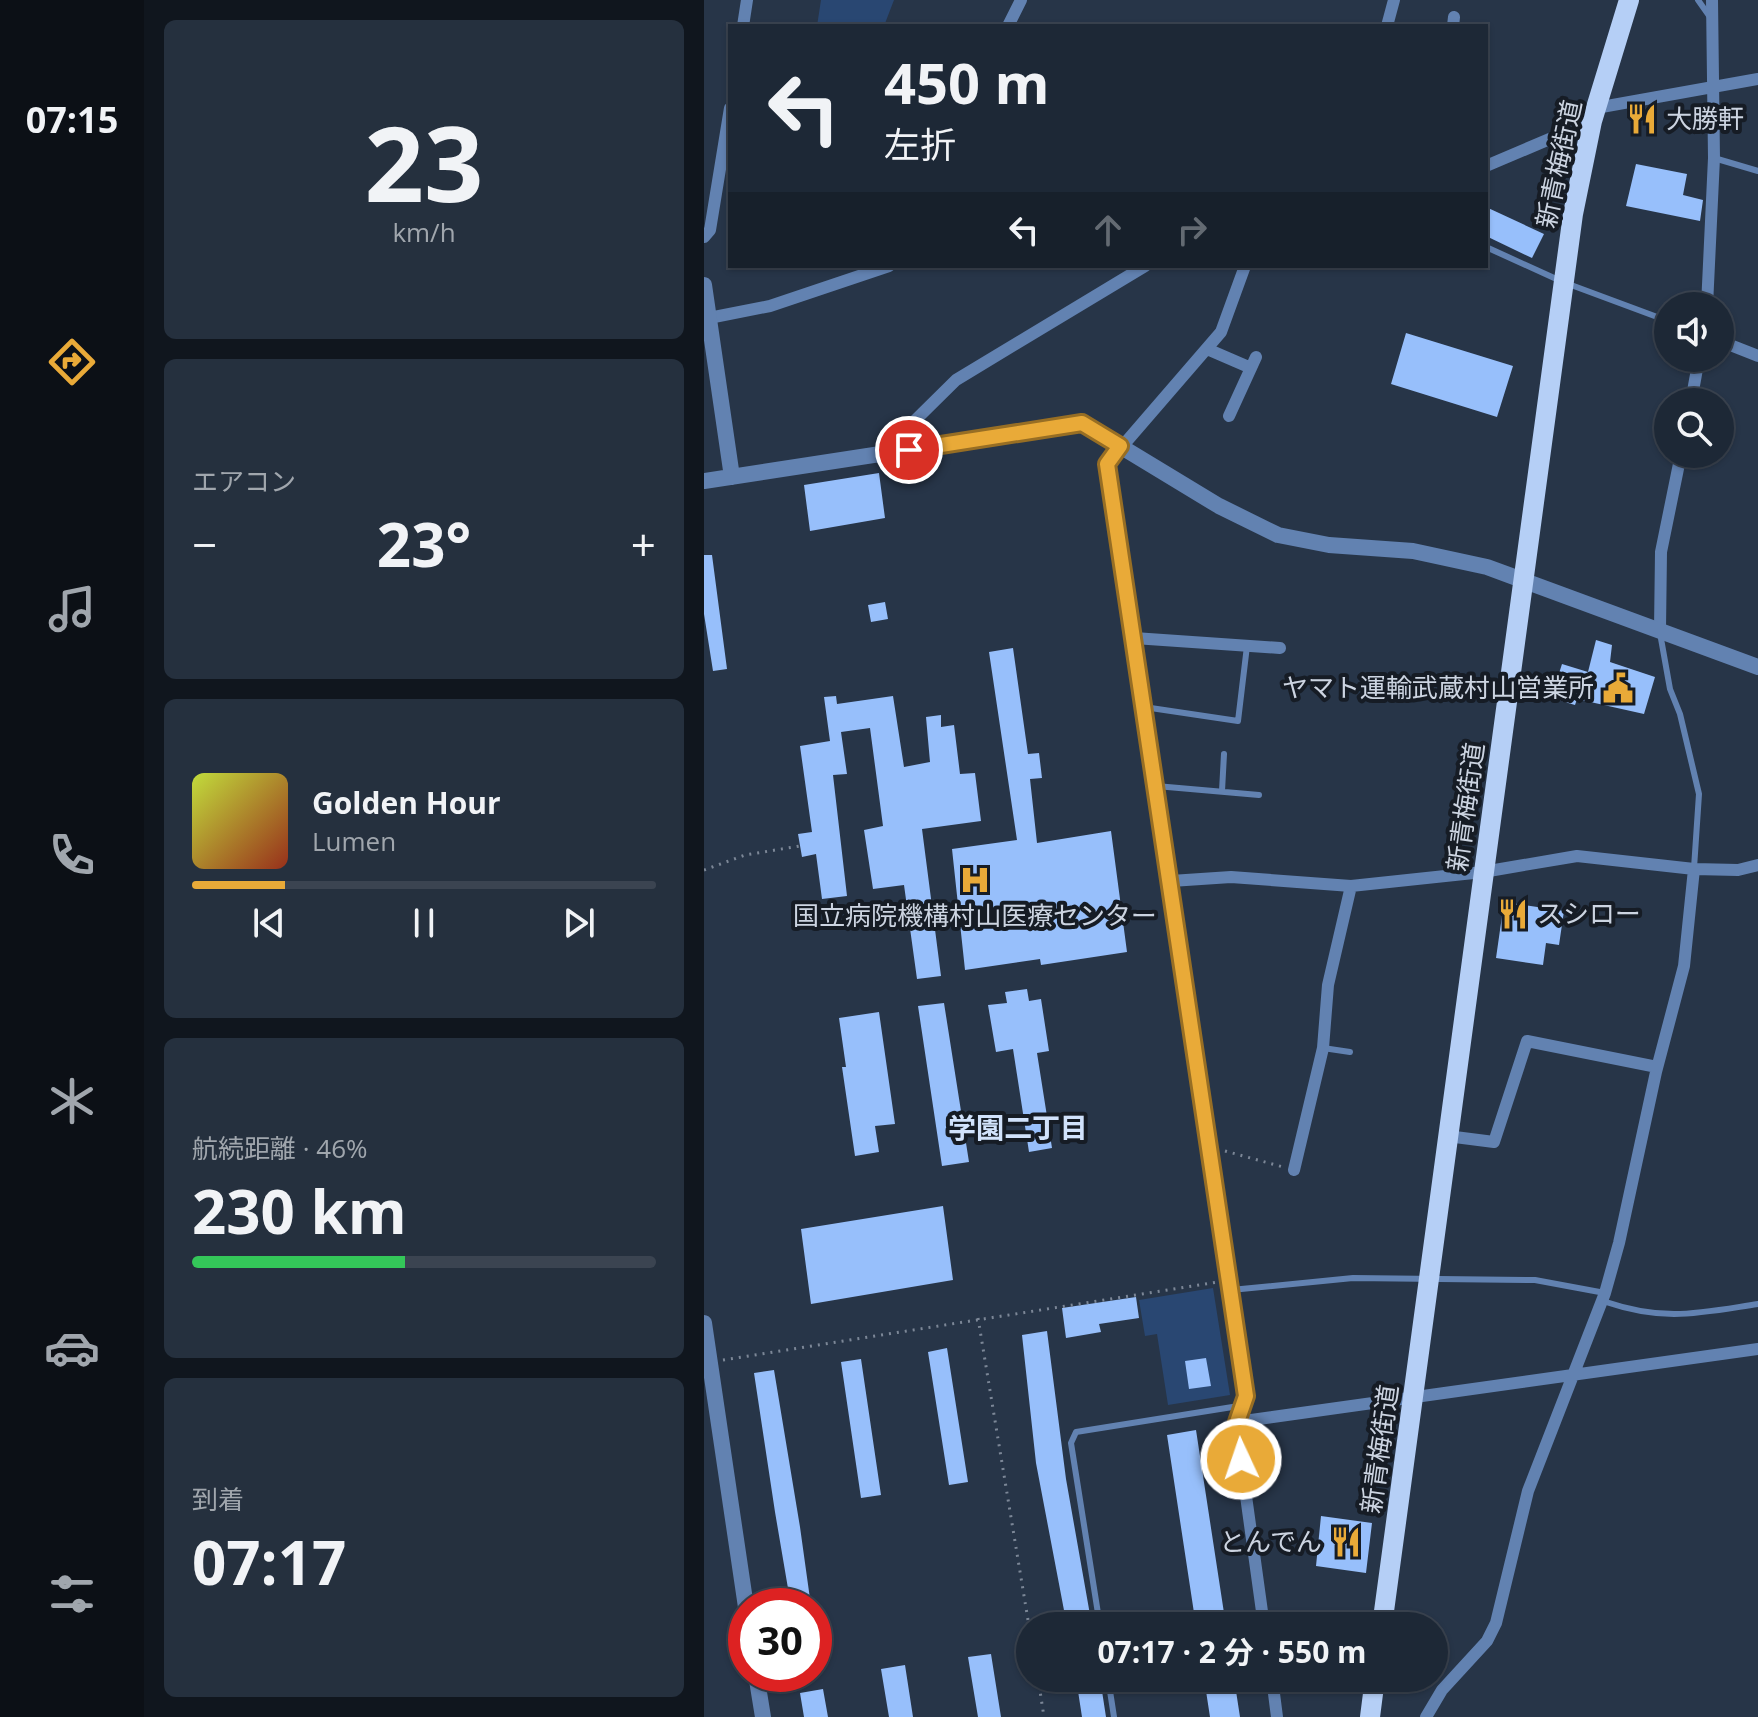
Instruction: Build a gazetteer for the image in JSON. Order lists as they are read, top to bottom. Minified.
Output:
{"streets":{"main road":["新青梅街道"]},"districts":["学園二丁目"],"places":{"restaurant":["大勝軒","スシロー","とんでん"],"public building":["ヤマト運輸武蔵村山営業所"],"hospital":["国立病院機構村山医療センター"]},"page":{"tabs":"07:15","tile":[["23","km/h"],"エアコン",["航続距離 · 46%","230 km"],["到着","07:17"]],"turn":["450 m","左折"],"heat":["−","23°","+"],"song":["Golden Hour","Lumen"],"limit":"30","trip":"07:17 · 2 分 · 550 m"}}
